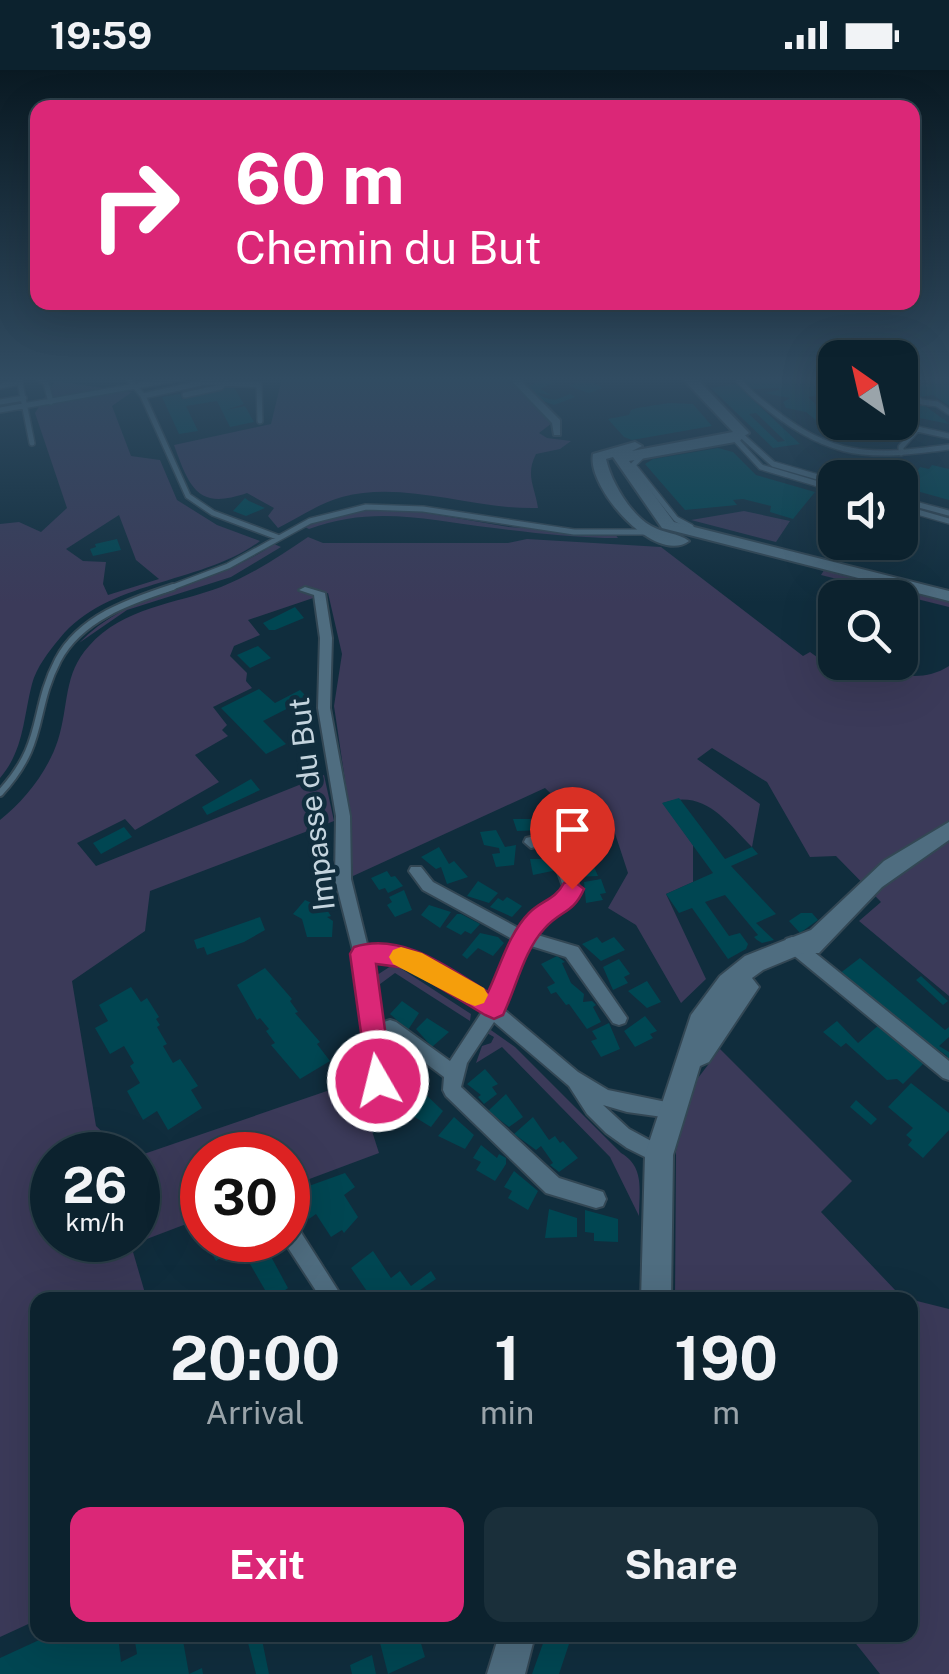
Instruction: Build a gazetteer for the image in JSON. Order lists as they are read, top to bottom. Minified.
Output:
{"streets":{"street":["Impasse du But"]},"north":"top left","page":{"status":"19:59","turn":["60 m","Chemin du But"],"speed":"26 km/h","limit":"30","eta":["20:00","Arrival","1","min","190","m"],"buttons":["Exit","Share"]}}
